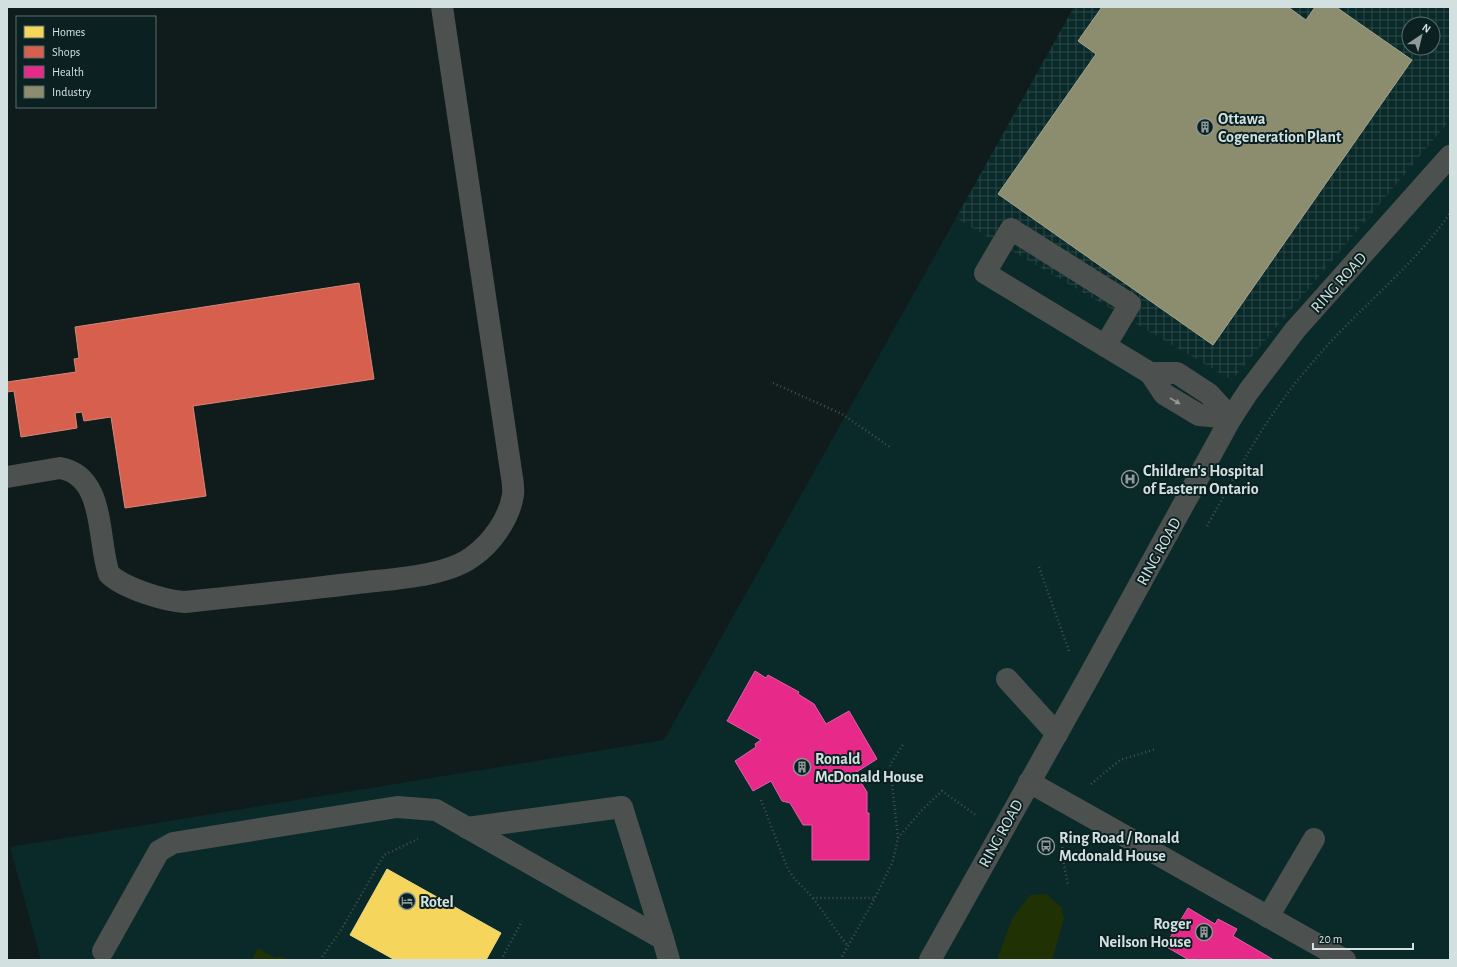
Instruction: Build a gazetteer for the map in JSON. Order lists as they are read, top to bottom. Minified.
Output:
{"streets":{"street":["RING ROAD"]},"places":{"building":["Ottawa Cogeneration Plant","Ronald McDonald House","Roger Neilson House"],"hospital":["Children's Hospital of Eastern Ontario"],"bus stop":["Ring Road / Ronald Mcdonald House"],"hotel":["Rotel"]},"legend":["Homes","Shops","Health","Industry"],"scale_bar":"20 m","north":"top right"}
